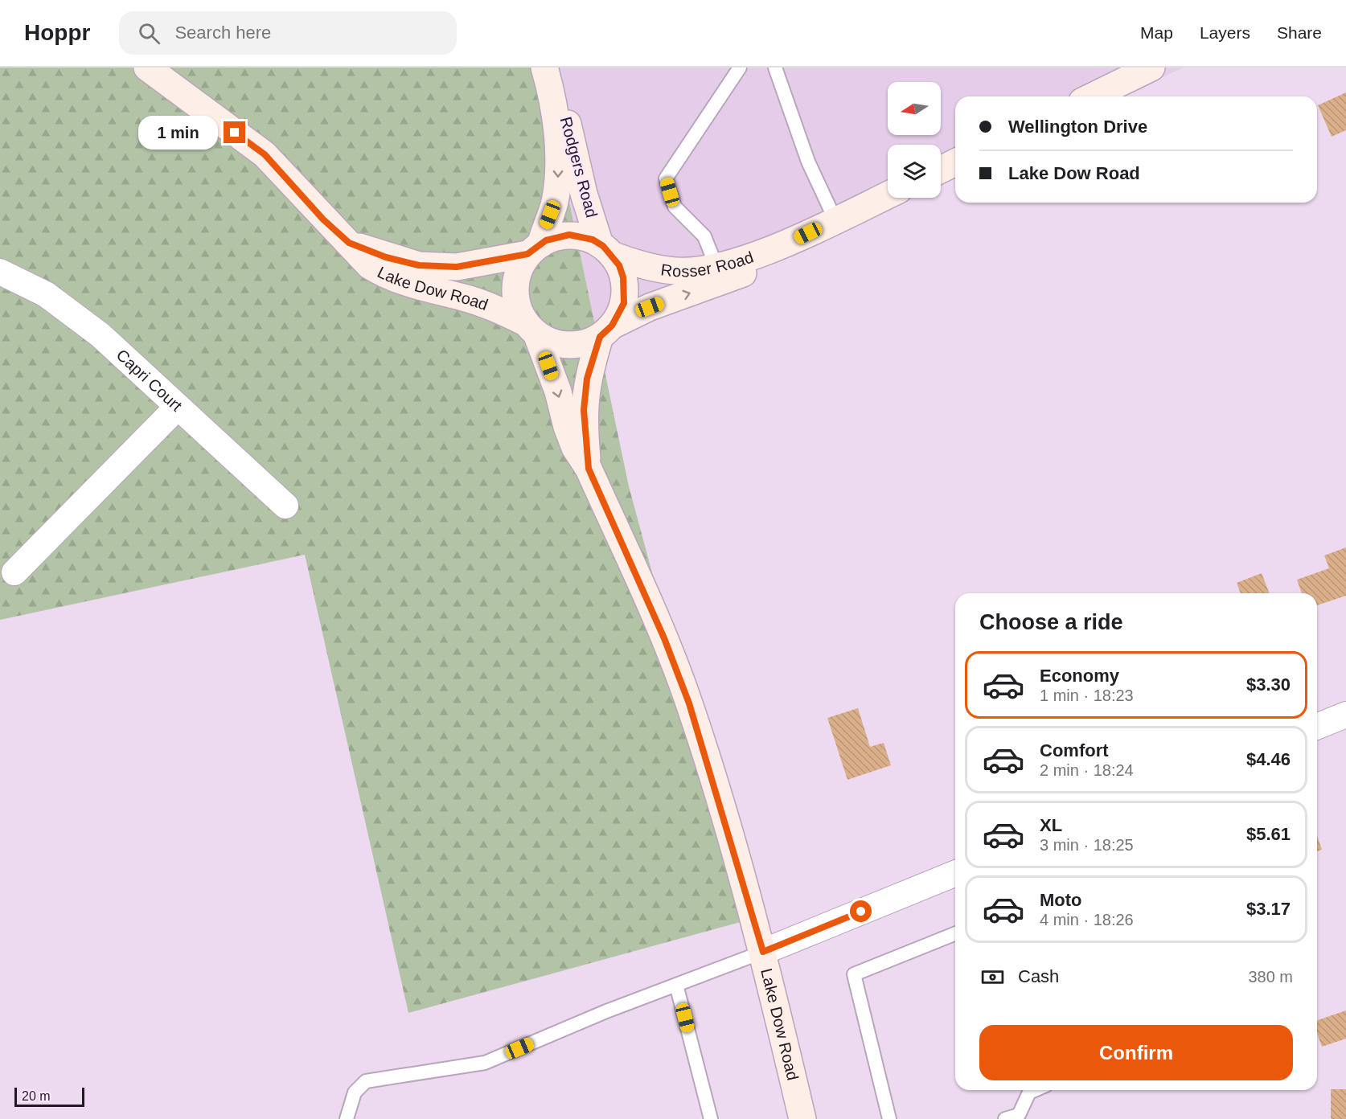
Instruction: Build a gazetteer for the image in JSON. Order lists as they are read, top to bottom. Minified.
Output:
{"streets":{"street":["Rodgers Road","Rosser Road","Lake Dow Road","Capri Court"]},"crossings":[["Rodgers Road","Rosser Road"],["Rodgers Road","Lake Dow Road"],["Rosser Road","Lake Dow Road"]],"one_way":["Rodgers Road"],"scale_bar":"20 m","north":"left","page":{"header":"Hoppr","search":"Search here","nav":["Map","Layers","Share"],"banner":["Wellington Drive","Lake Dow Road"],"bubble":"1 min","heading":"Choose a ride","list":[{"name":"Economy","note":"1 min · 18:23","value":"$3.30"},{"name":"Comfort","note":"2 min · 18:24","value":"$4.46"},{"name":"XL","note":"3 min · 18:25","value":"$5.61"},{"name":"Moto","note":"4 min · 18:26","value":"$3.17"}],"pay":["Cash","380 m"],"buttons":"Confirm","scale":"20 m"}}
